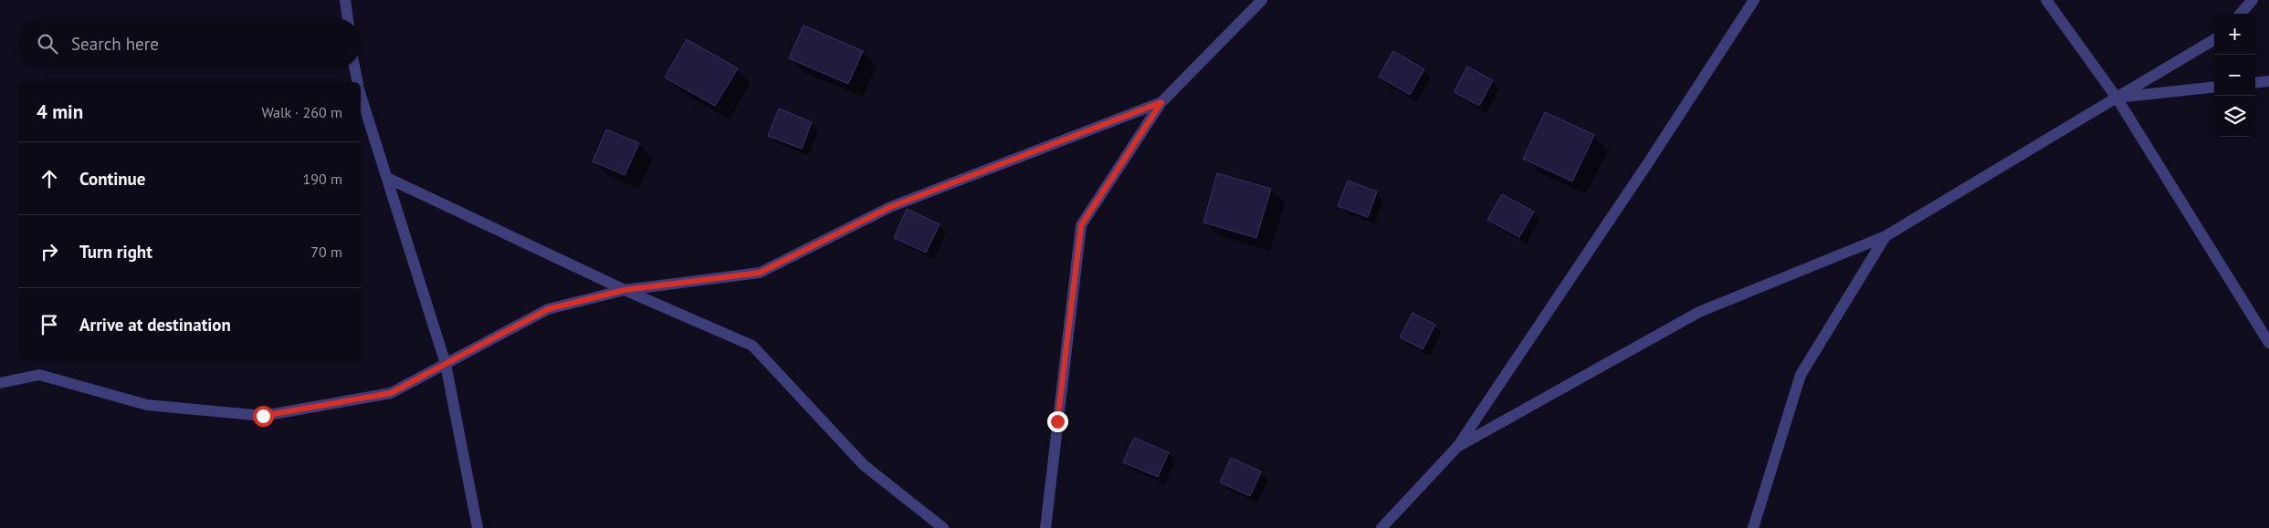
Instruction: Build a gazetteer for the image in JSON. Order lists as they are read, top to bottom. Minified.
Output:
{"page":{"map_buttons":["+","−"],"search":"Search here","heading":["4 min","Walk · 260 m"],"list":[["Continue","190 m"],["Turn right","70 m"],"Arrive at destination"]}}
